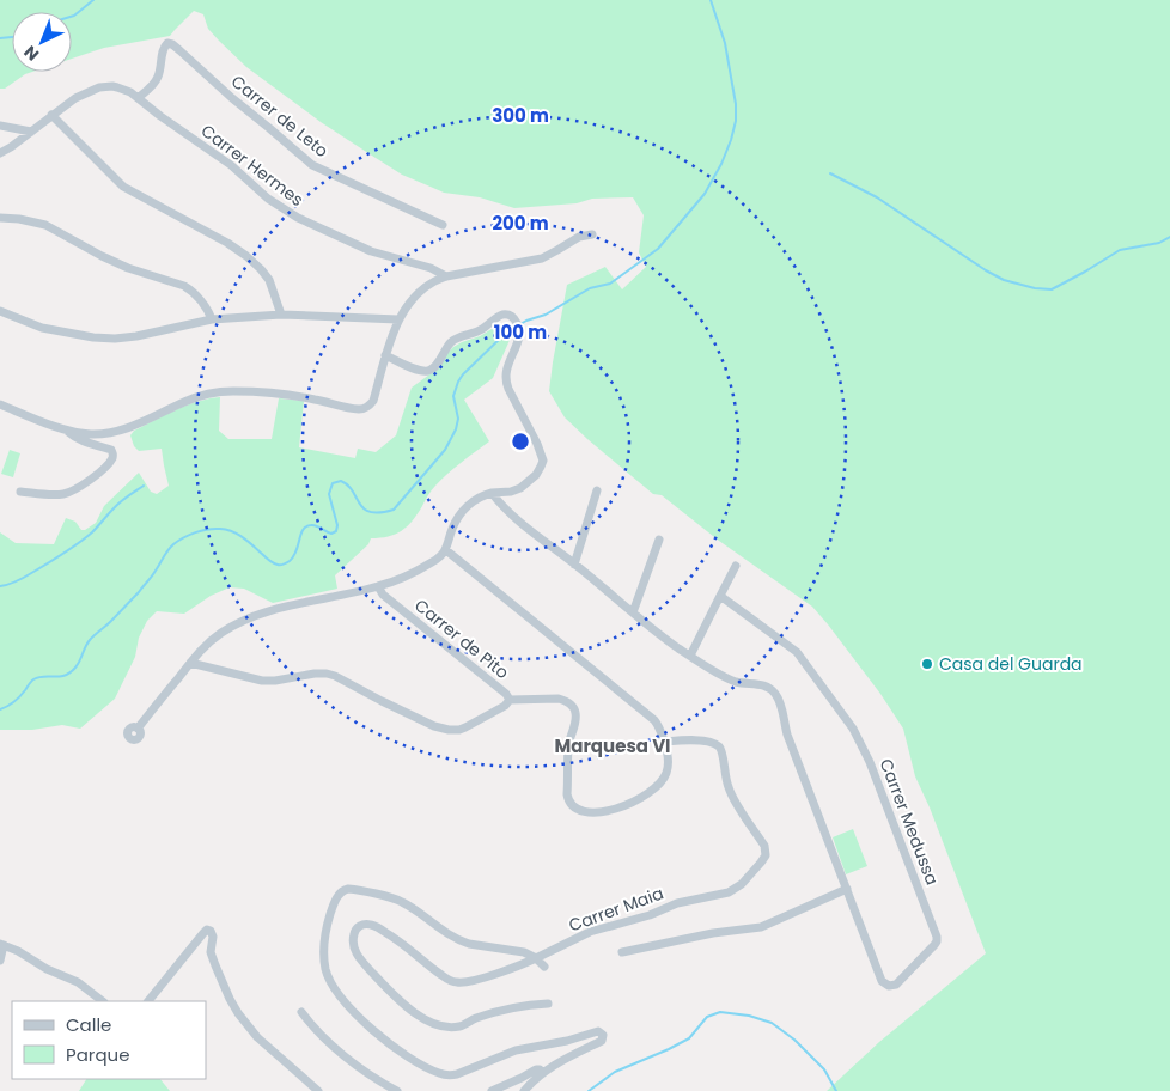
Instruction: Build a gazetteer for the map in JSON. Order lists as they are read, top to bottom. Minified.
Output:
{"streets":{"street":["Carrer de Leto","Carrer Hermes","Carrer de Pito","Carrer Medussa","Carrer Maia"]},"crossings":[["Carrer de Leto","Carrer Hermes"],["Carrer de Pito","Carrer Maia"]],"districts":["Marquesa VI"],"places":["Casa del Guarda"],"legend":["Calle","Parque"],"north":"bottom left","rings":["300 m","200 m","100 m"]}
